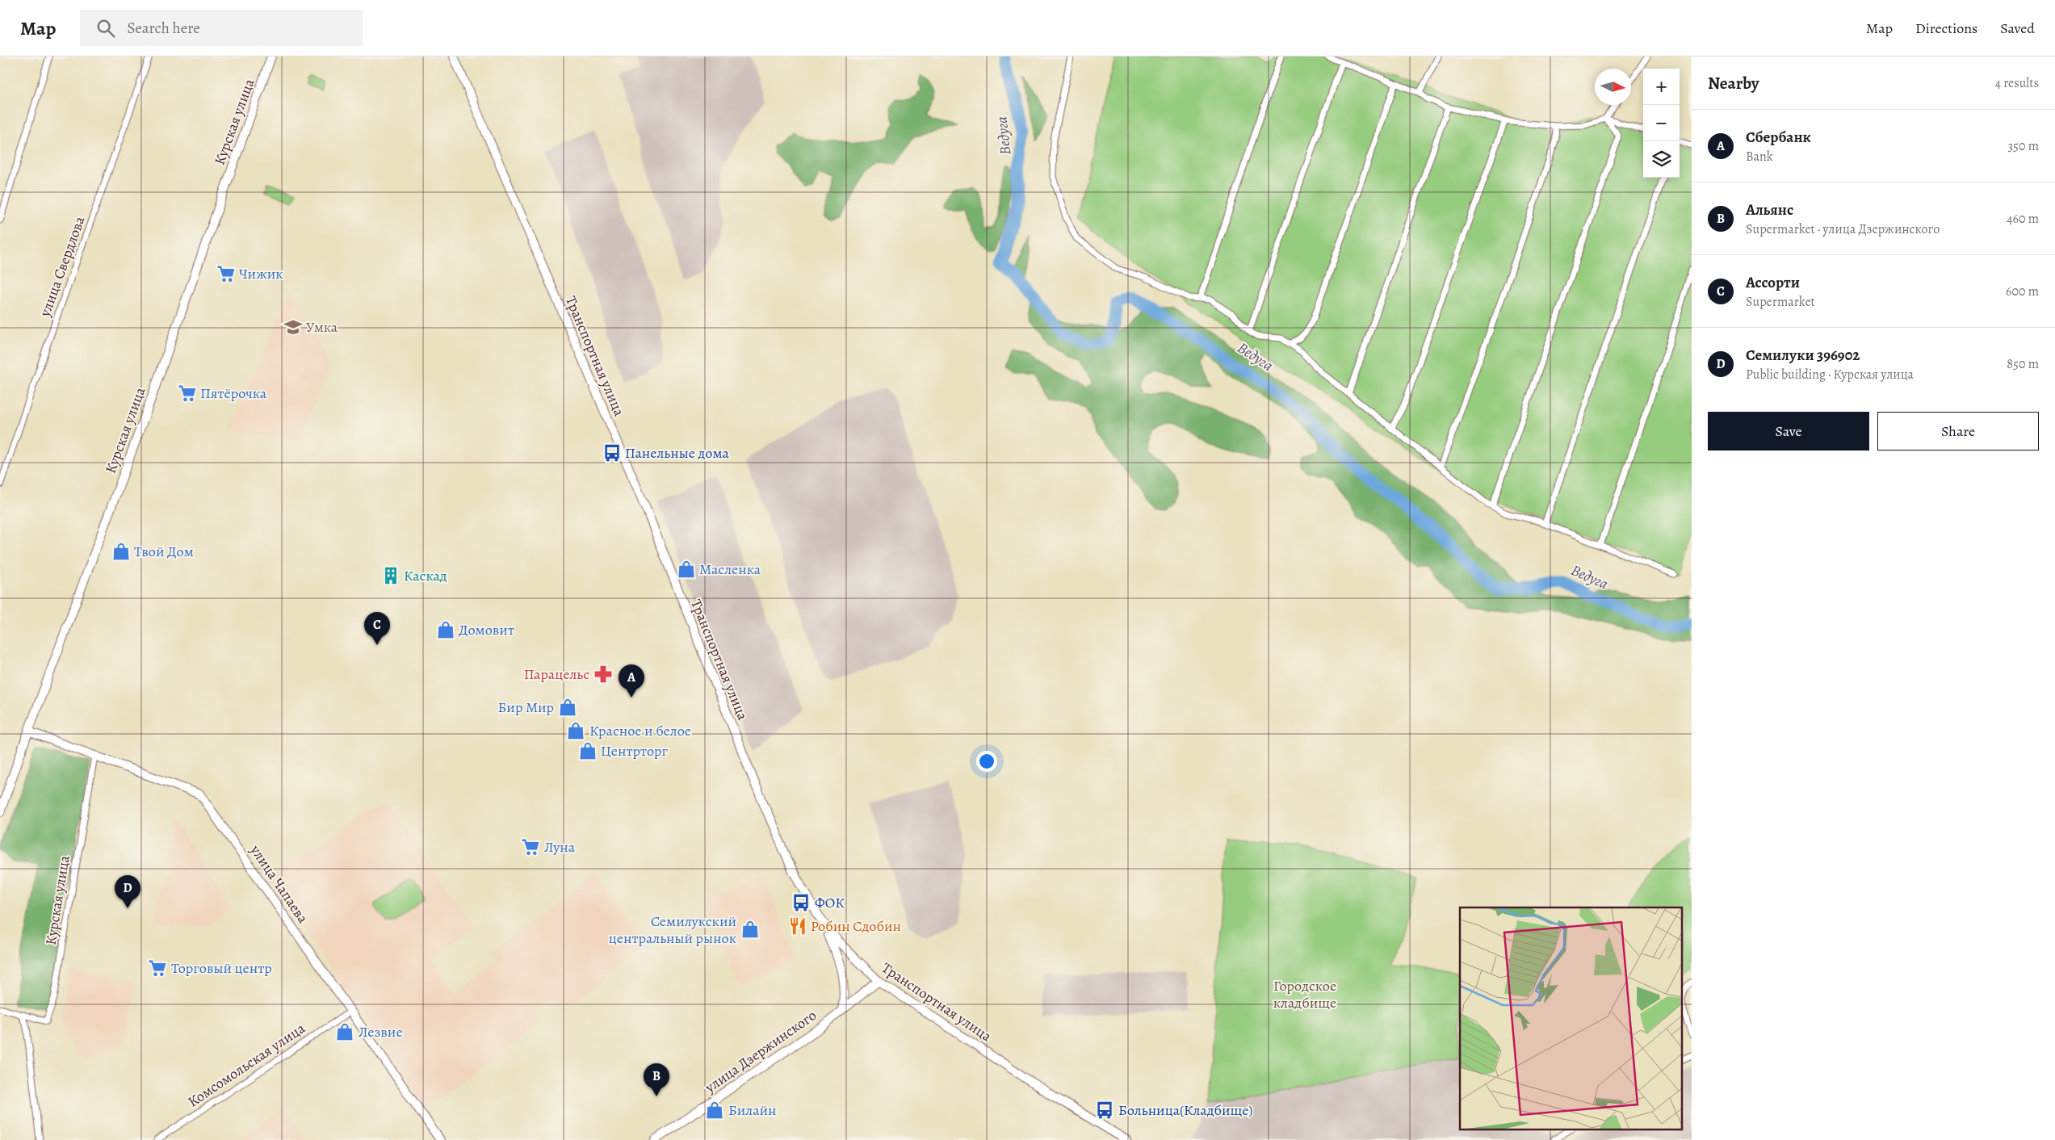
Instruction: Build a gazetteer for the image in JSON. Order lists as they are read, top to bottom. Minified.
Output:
{"streets":{"street":["Курская улица","улица Свердлова","Транспортная улица","улица Чапаева","улица Дзержинского","Комсомольская улица"]},"crossings":[["Курская улица","улица Чапаева"],["Транспортная улица","улица Дзержинского"],["улица Чапаева","Комсомольская улица"]],"water":["Ведуга"],"parks":["Городское кладбище"],"places":{"supermarket":["Чижик","Пятёрочка","Луна","Торговый центр"],"school or university":["Умка"],"bus stop":["Панельные дома","ФОК","Больница(Кладбище)"],"shop":["Твой Дом","Масленка","Домовит","Бир Мир","Красное и белое","Центрторг","Семилукский центральный рынок","Лезвие","Билайн"],"building":["Каскад"],"pharmacy":["Парацельс"],"restaurant":["Робин Сдобин"]},"north":"right","page":{"header":"Map","search":"Search here","nav":["Map","Directions","Saved"],"heading":["Nearby","4 results"],"map_buttons":["+","−"],"list":[{"mark":"A","name":"Сбербанк","note":"Bank","value":"350 m"},{"mark":"B","name":"Альянс","note":"Supermarket · улица Дзержинского","value":"460 m"},{"mark":"C","name":"Ассорти","note":"Supermarket","value":"600 m"},{"mark":"D","name":"Семилуки 396902","note":"Public building · Курская улица","value":"850 m"}],"buttons":["Save","Share"],"pins":["C","A","D","B"]}}
